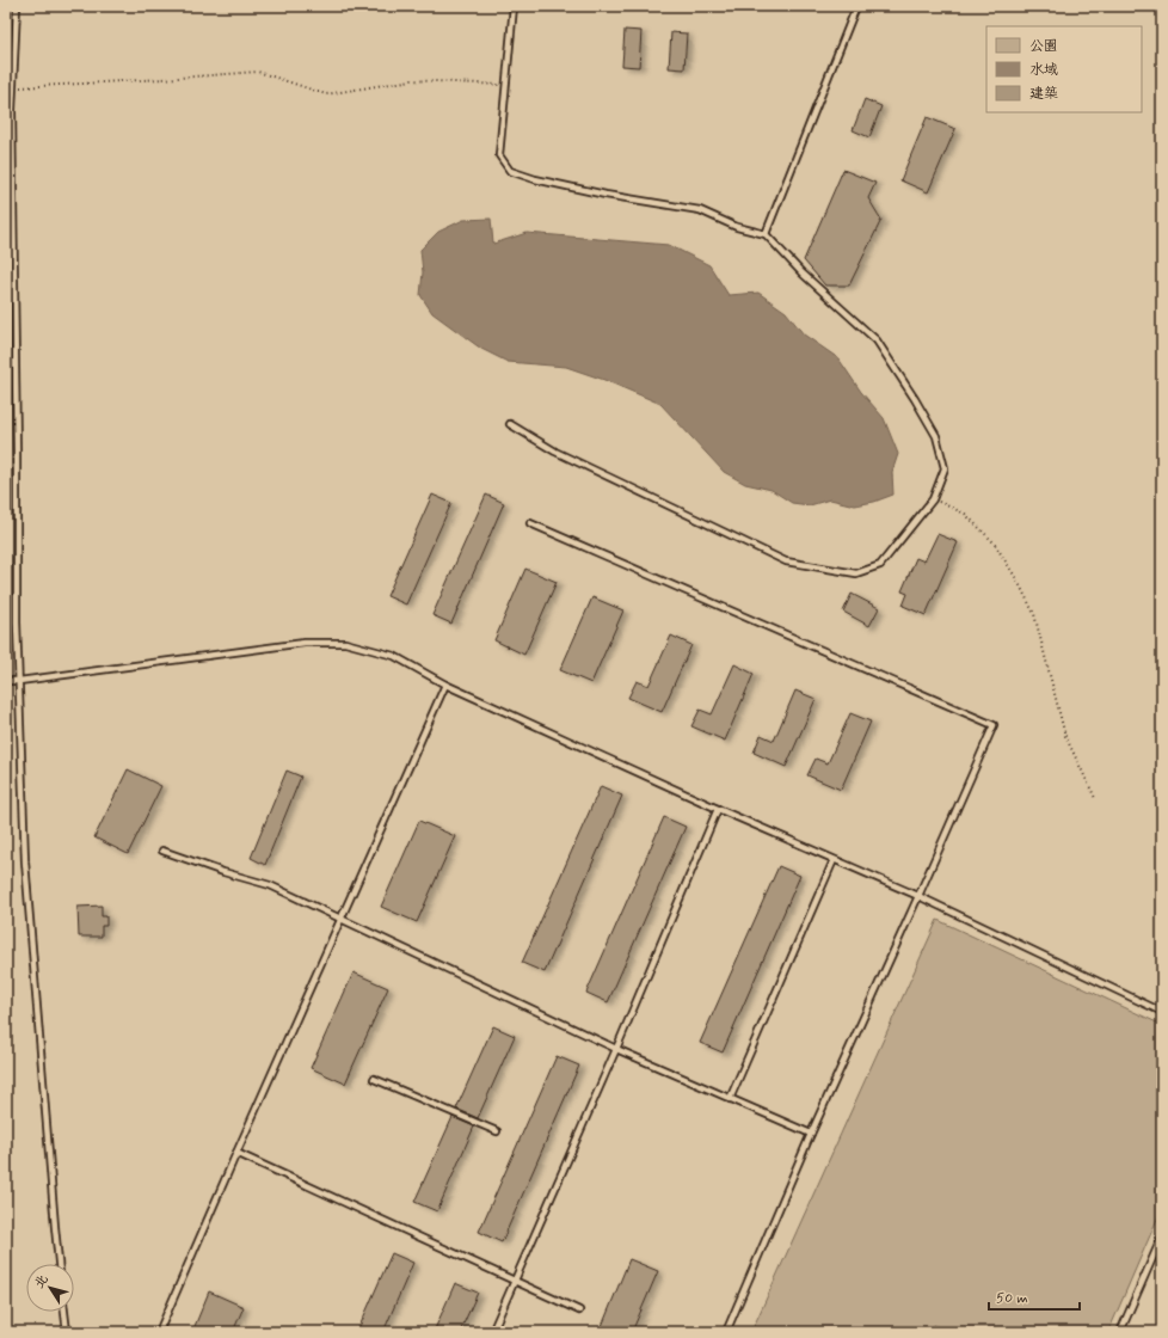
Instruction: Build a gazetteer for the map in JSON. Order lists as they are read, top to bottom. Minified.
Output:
{"legend":["公園","水域","建築"],"scale_bar":"50 m","north":"top left"}
